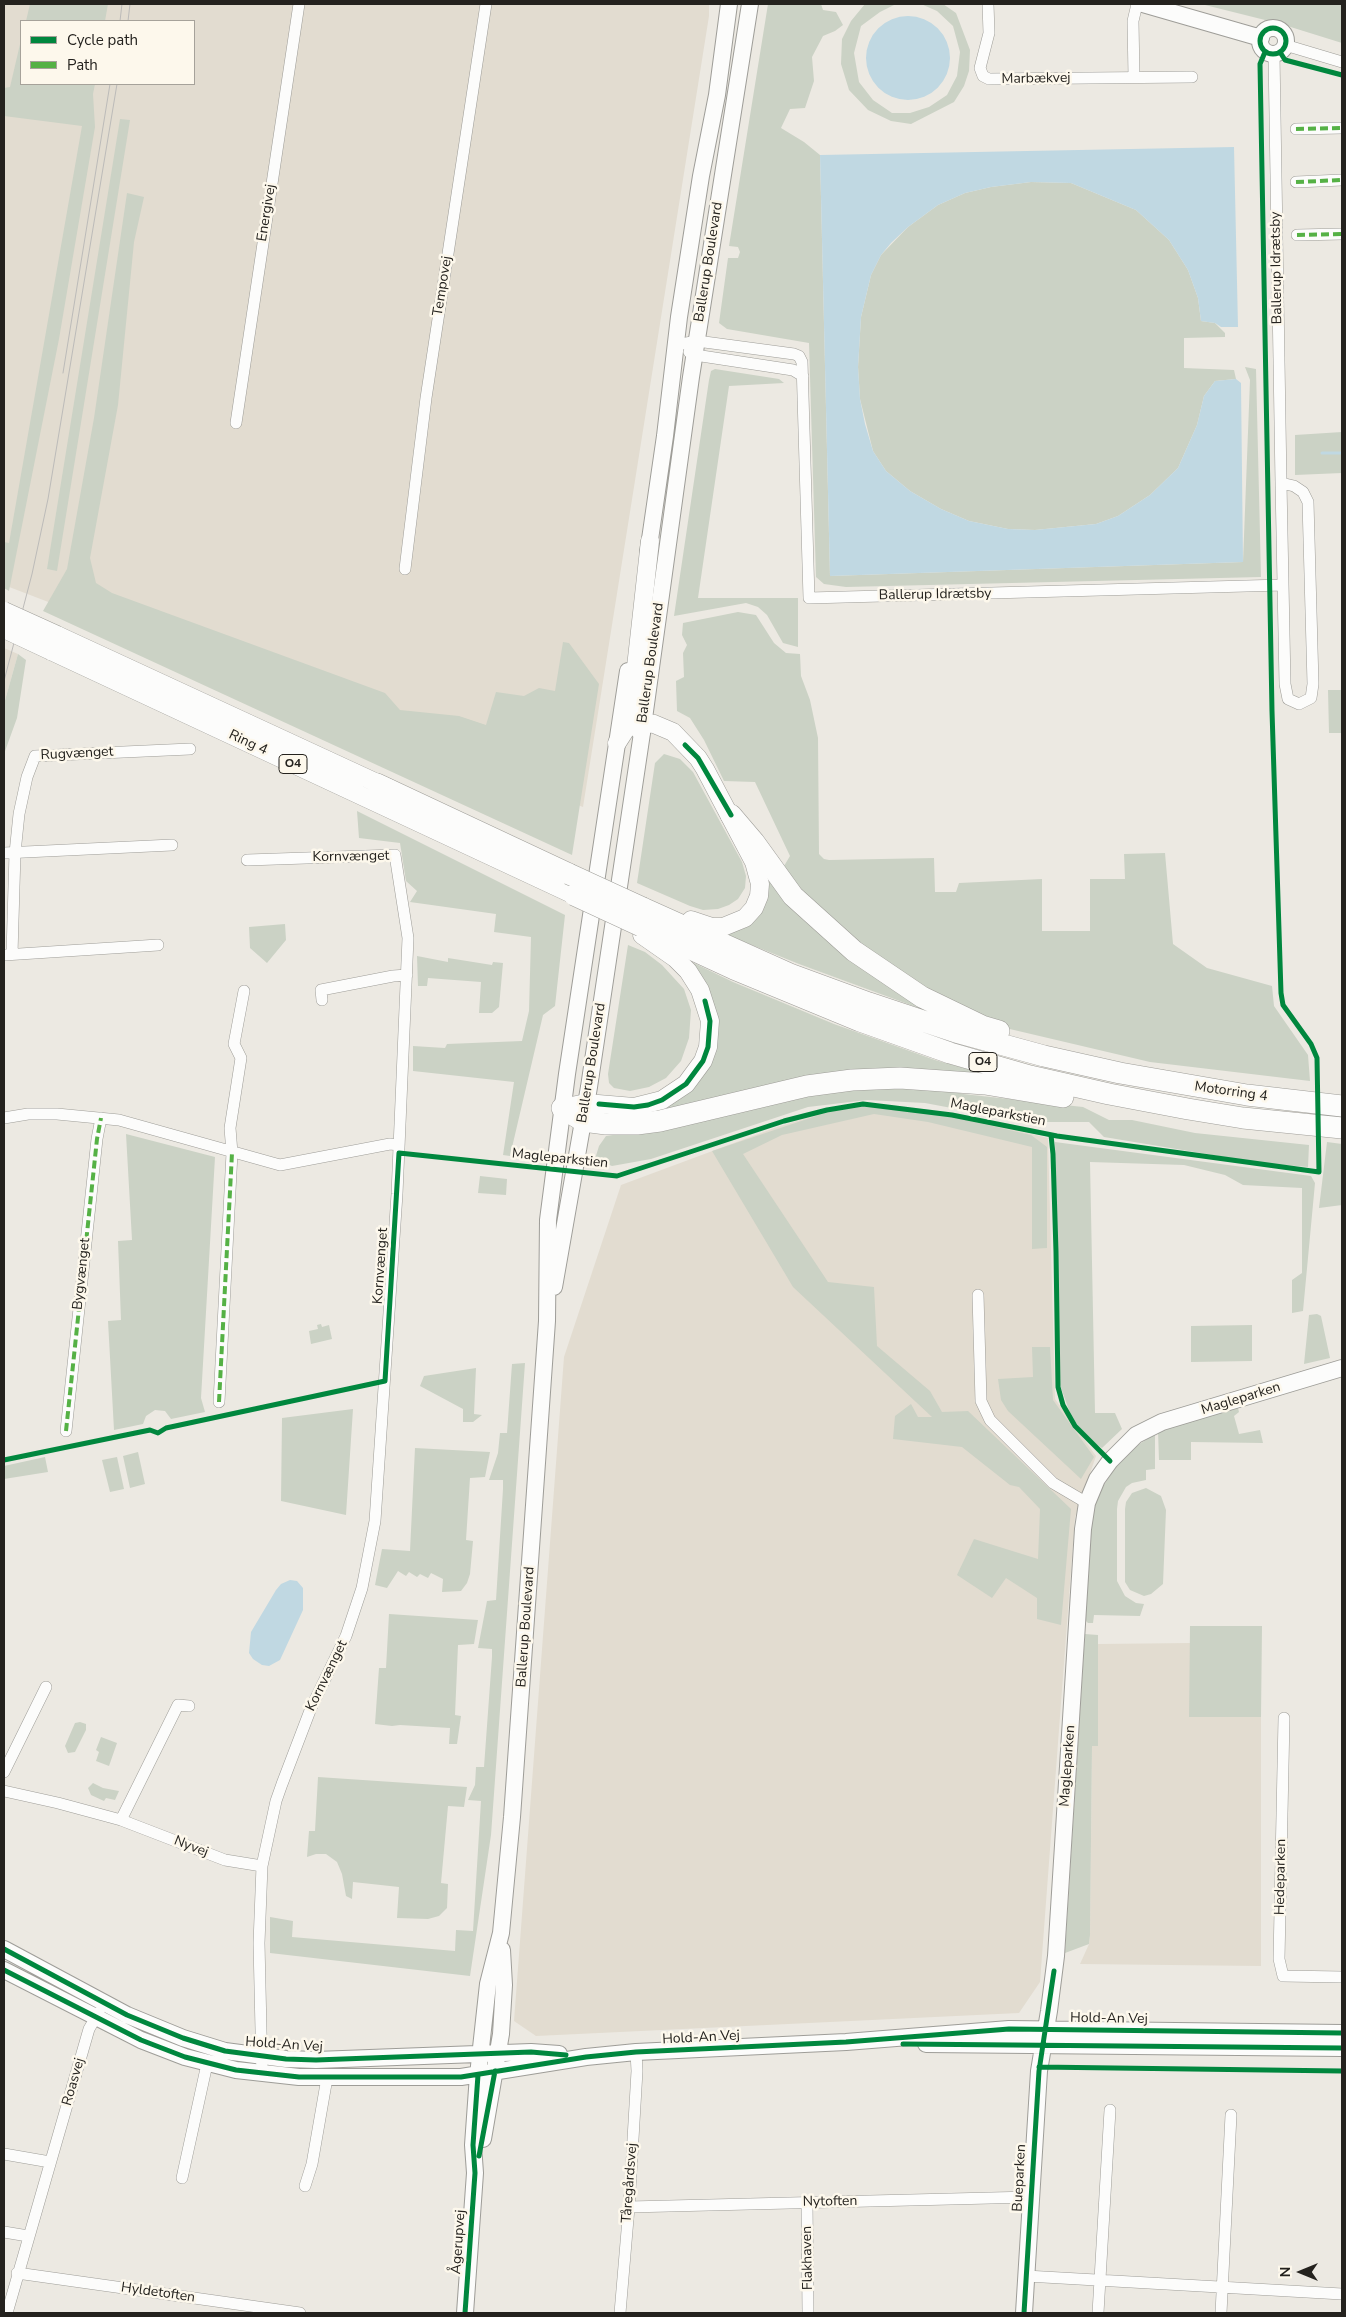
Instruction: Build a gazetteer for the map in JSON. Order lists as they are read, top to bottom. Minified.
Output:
{"streets":{"highway":["O4","Motorring 4"],"main road":["Ring 4"],"street":["Marbækvej","Energivej","Ballerup Boulevard","Ballerup Idrætsby","Tempovej","Rugvænget","Kornvænget","Bygvænget","Magleparken","Nyvej","Hedeparken","Hold-An Vej","Roasvej","Bueparken","Tåregårdsvej","Nytoften","Ågerupvej","Flakhaven","Hyldetoften"],"cycle path":["Magleparkstien"]},"crossings":[["Ballerup Boulevard","Ballerup Idrætsby"],["Ballerup Boulevard","Hold-An Vej"],["Ballerup Boulevard","Ågerupvej"],["Ring 4","O4"],["O4","Motorring 4"],["Kornvænget","Nyvej"],["Kornvænget","Hold-An Vej"],["Magleparken","Hold-An Vej"],["Magleparken","Bueparken"],["Hold-An Vej","Roasvej"],["Hold-An Vej","Bueparken"],["Hold-An Vej","Tåregårdsvej"],["Hold-An Vej","Ågerupvej"],["Roasvej","Hyldetoften"],["Bueparken","Nytoften"],["Tåregårdsvej","Nytoften"],["Nytoften","Flakhaven"]],"legend":["Cycle path","Path"],"north":"left"}
